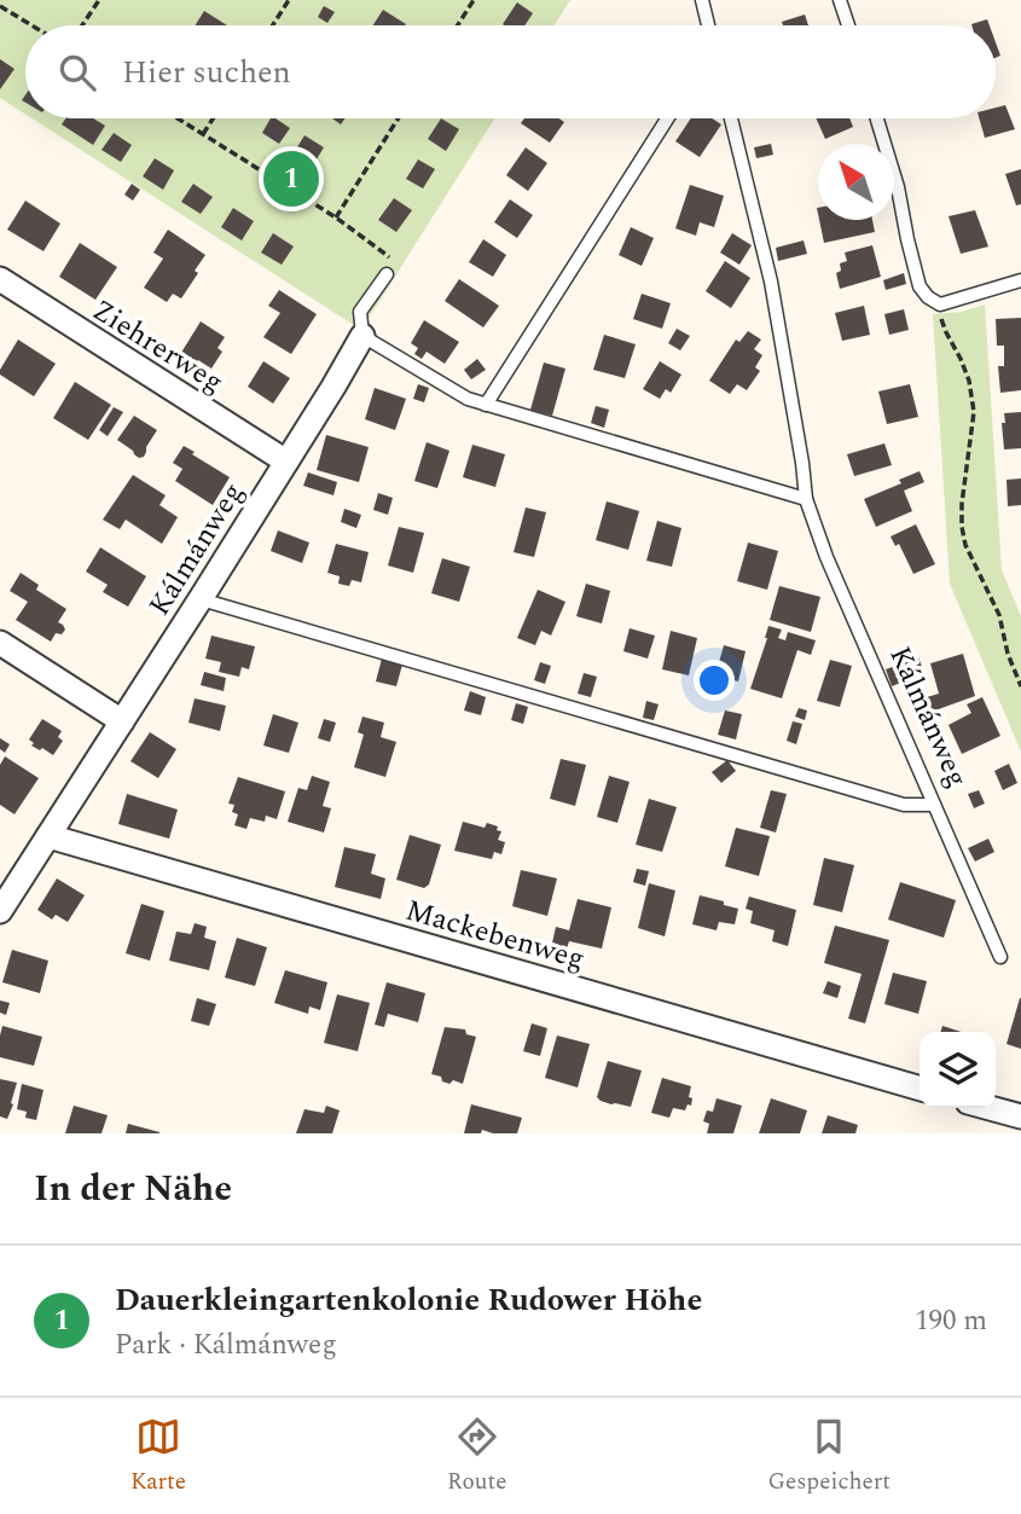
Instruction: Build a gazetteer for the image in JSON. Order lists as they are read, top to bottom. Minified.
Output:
{"streets":{"street":["Ziehrerweg","Kálmánweg","Mackebenweg"]},"crossings":[["Ziehrerweg","Kálmánweg"],["Kálmánweg","Mackebenweg"]],"north":"top left","page":{"search":"Hier suchen","pins":"1","heading":"In der Nähe","list":[{"mark":"1","name":"Dauerkleingartenkolonie Rudower Höhe","note":"Park · Kálmánweg","value":"190 m"}],"nav":["Karte","Route","Gespeichert"]}}
